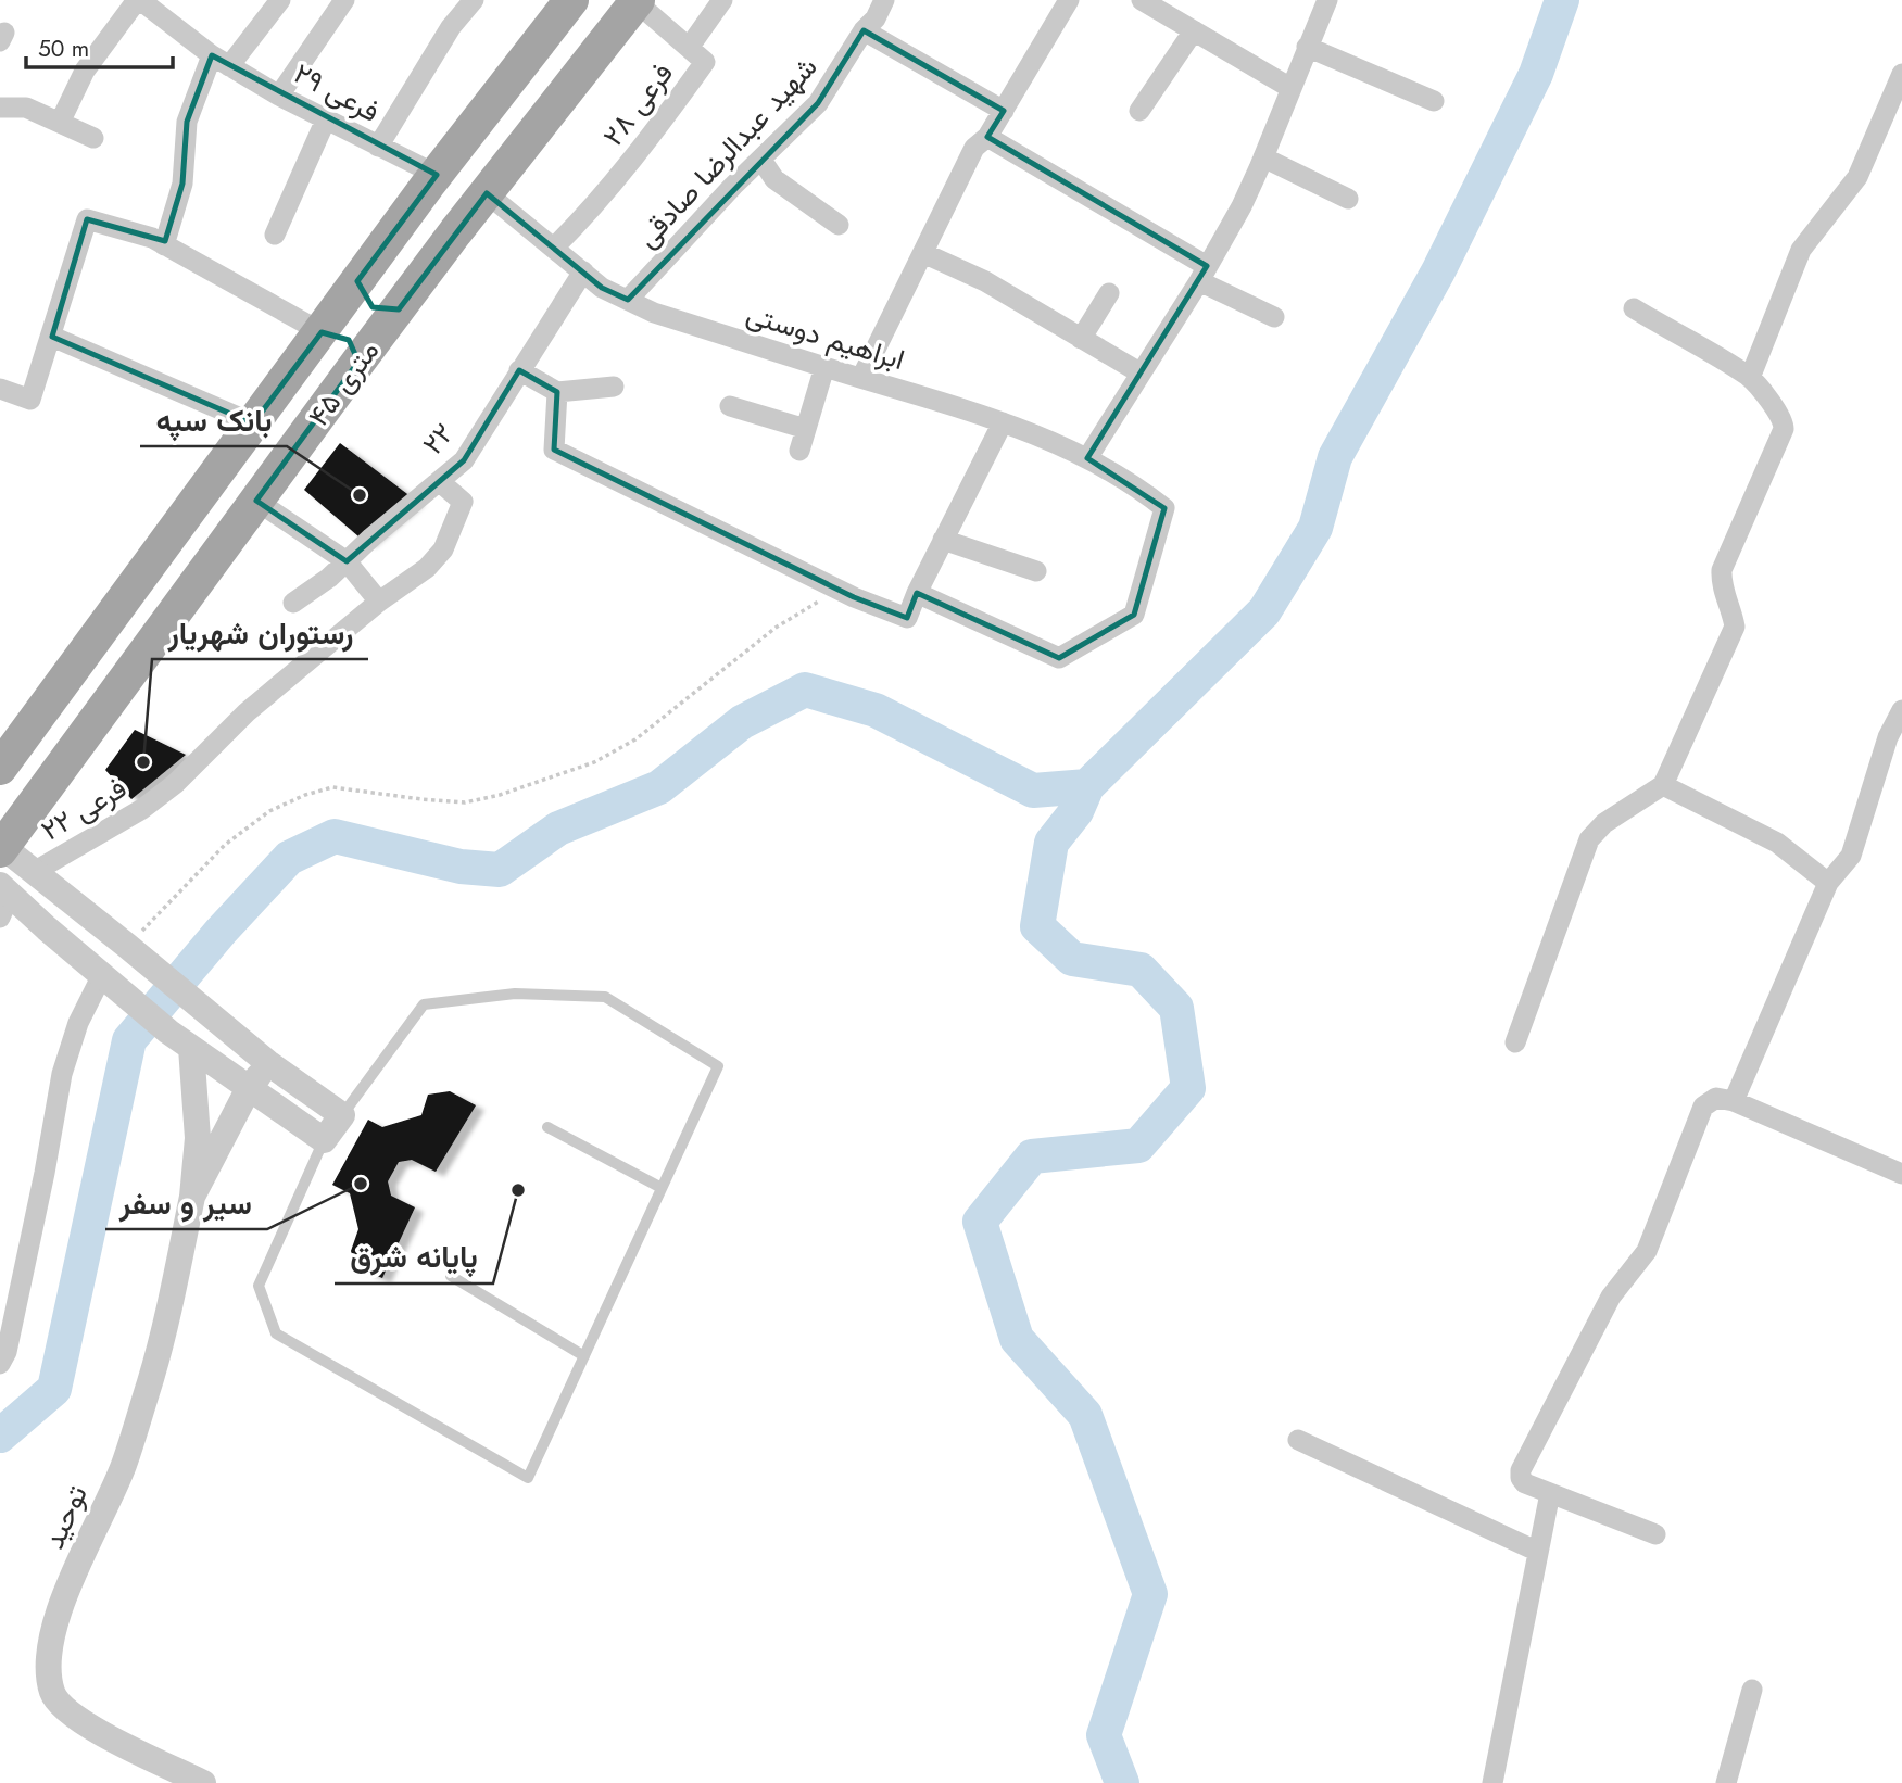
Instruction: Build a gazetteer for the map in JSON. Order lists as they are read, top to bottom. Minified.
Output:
{"streets":{"main road":["۴۵ متری"],"street":["فرعی ۲۹","فرعی ۲۸","شهید عبدالرضا صادقی","ابراهیم دوستی","۲۲","فرعی ۲۲","توحید"]},"crossings":[["فرعی ۲۹","۴۵ متری"],["فرعی ۲۸","ابراهیم دوستی"],["فرعی ۲۸","۴۵ متری"],["شهید عبدالرضا صادقی","ابراهیم دوستی"],["ابراهیم دوستی","۴۵ متری"],["ابراهیم دوستی","۲۲"],["۲۲","فرعی ۲۲"]],"places":["بانک سپه","رستوران شهریار","سیر و سفر","پایانه شرق"],"scale_bar":"50 m"}
